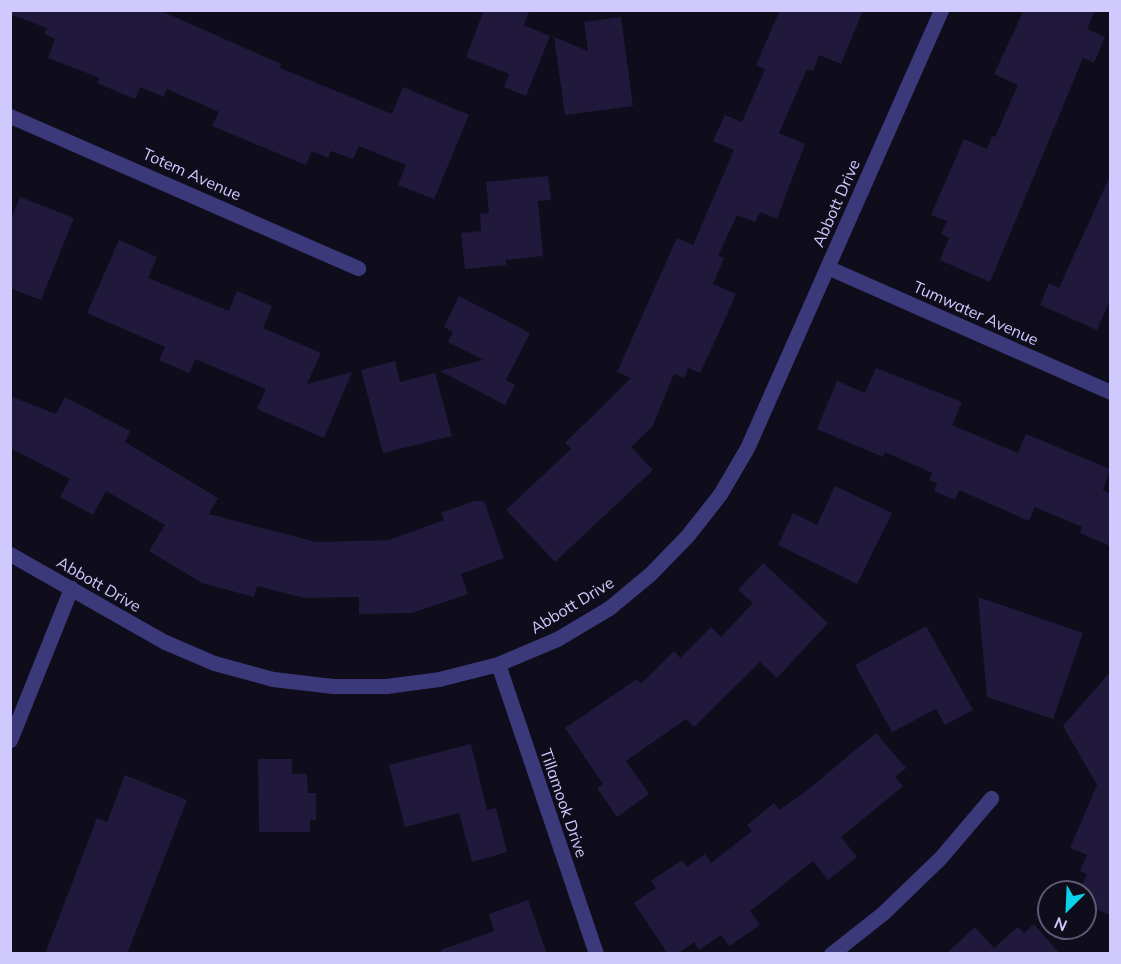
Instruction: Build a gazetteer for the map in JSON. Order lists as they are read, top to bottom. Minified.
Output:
{"streets":{"street":["Totem Avenue","Abbott Drive","Tumwater Avenue","Tillamook Drive"]},"crossings":[["Abbott Drive","Tumwater Avenue"],["Abbott Drive","Tillamook Drive"]],"north":"bottom left"}
